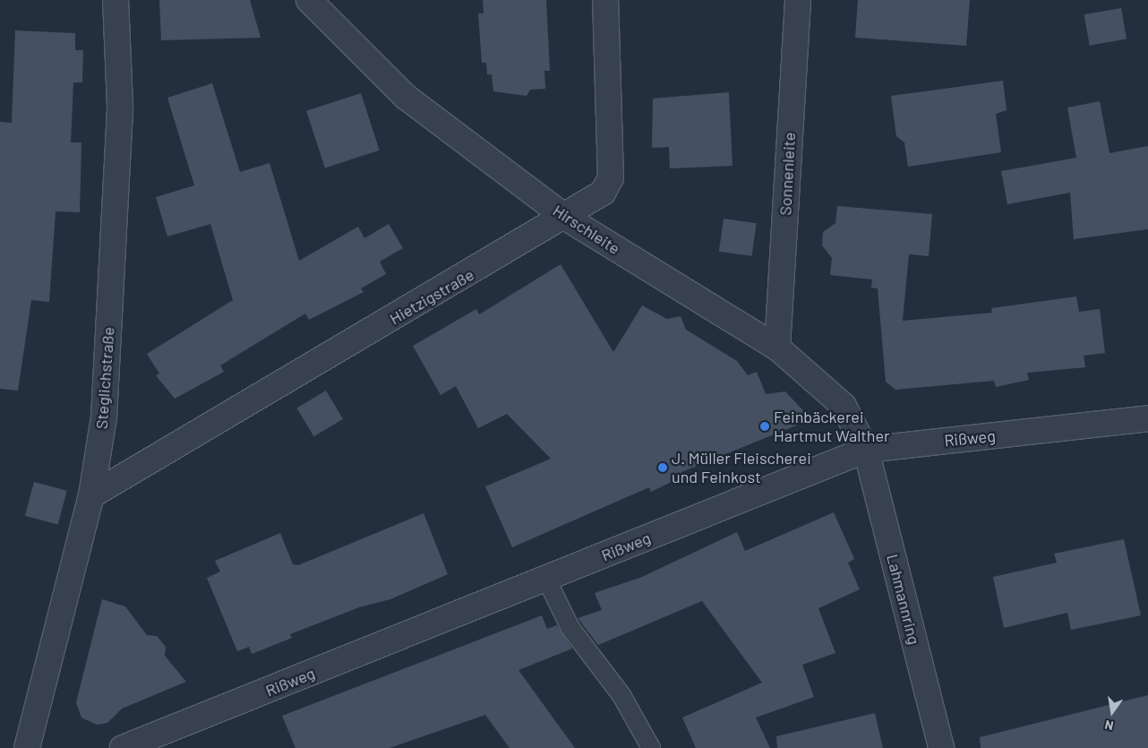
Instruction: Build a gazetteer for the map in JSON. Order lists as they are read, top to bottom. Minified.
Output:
{"streets":{"street":["Sonnenleite","Hirschleite","Hietzigstraße","Steglichstraße","Rißweg","Lahmannring"]},"crossings":[["Sonnenleite","Hirschleite"],["Hirschleite","Hietzigstraße"],["Hirschleite","Rißweg"],["Hirschleite","Lahmannring"],["Hietzigstraße","Steglichstraße"],["Rißweg","Lahmannring"]],"places":["Feinbäckerei Hartmut Walther","J. Müller Fleischerei und Feinkost"],"north":"bottom"}
